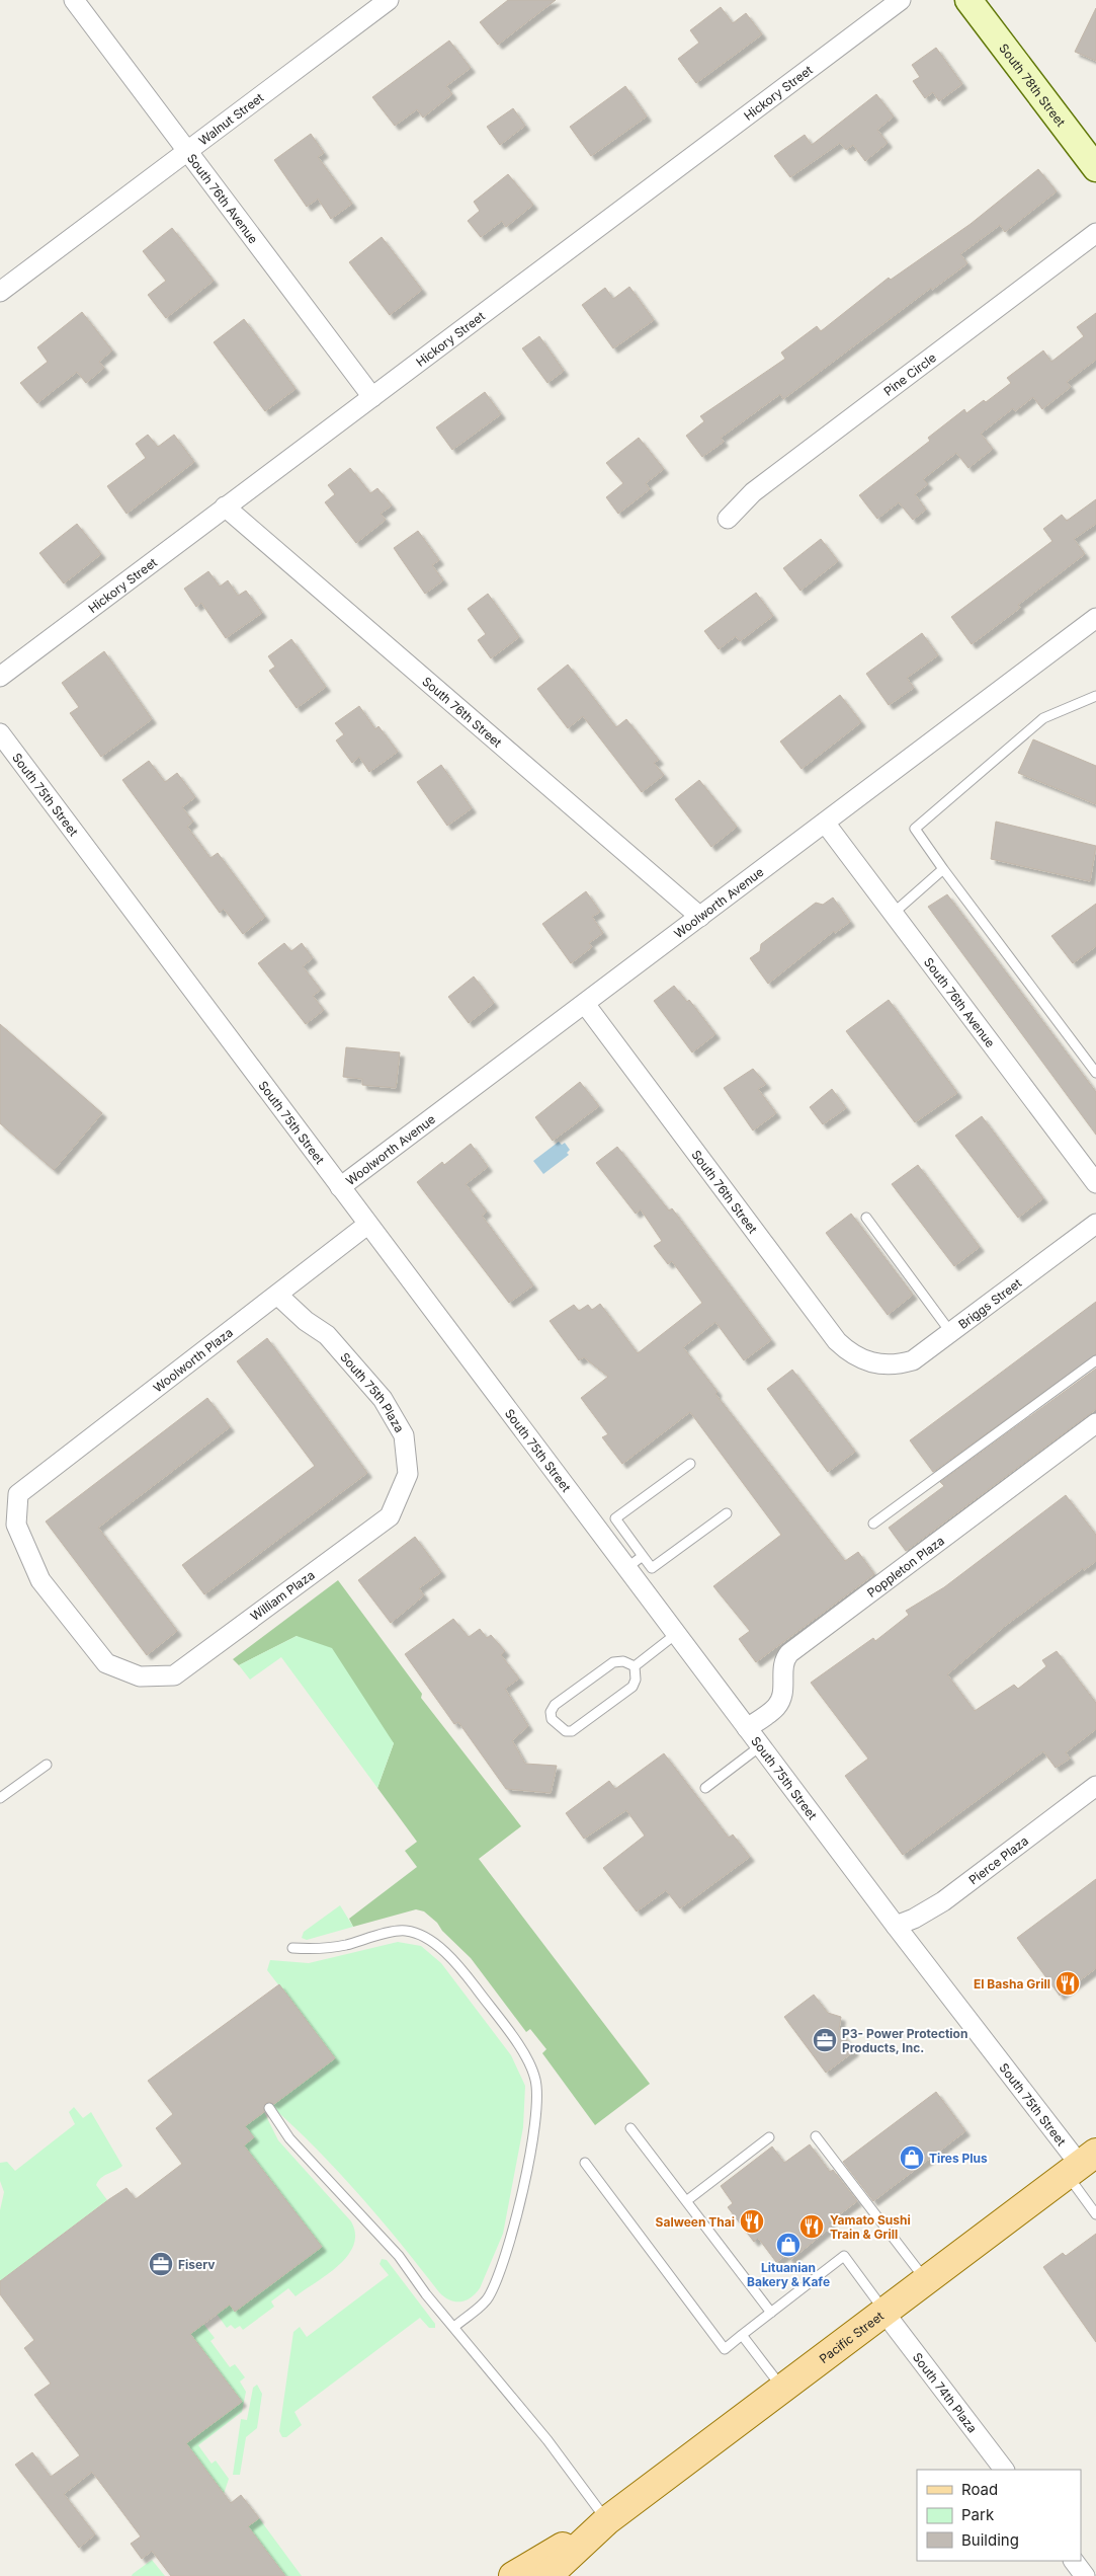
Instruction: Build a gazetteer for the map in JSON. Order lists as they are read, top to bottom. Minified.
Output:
{"streets":{"main road":["South 78th Street","Pacific Street"],"street":["Hickory Street","Walnut Street","South 76th Avenue","Pine Circle","South 76th Street","South 75th Street","Woolworth Avenue","Briggs Street","Woolworth Plaza","South 75th Plaza","Poppleton Plaza","William Plaza","Pierce Plaza","South 74th Plaza"]},"crossings":[["Hickory Street","South 76th Avenue"],["Hickory Street","South 76th Street"],["Walnut Street","South 76th Avenue"],["South 76th Avenue","Woolworth Avenue"],["South 76th Street","Woolworth Avenue"],["South 76th Street","Briggs Street"],["South 75th Street","Woolworth Avenue"],["South 75th Street","Woolworth Plaza"],["South 75th Street","Poppleton Plaza"],["South 75th Street","Pierce Plaza"],["South 75th Street","Pacific Street"],["Woolworth Plaza","South 75th Plaza"],["Woolworth Plaza","William Plaza"],["South 75th Plaza","William Plaza"],["Pacific Street","South 74th Plaza"]],"places":{"restaurant":["El Basha Grill","Salween Thai","Yamato Sushi Train & Grill"],"office":["P3- Power Protection Products, Inc.","Fiserv"],"shop":["Tires Plus","Lituanian Bakery & Kafe"]},"legend":["Road","Park","Building"]}
